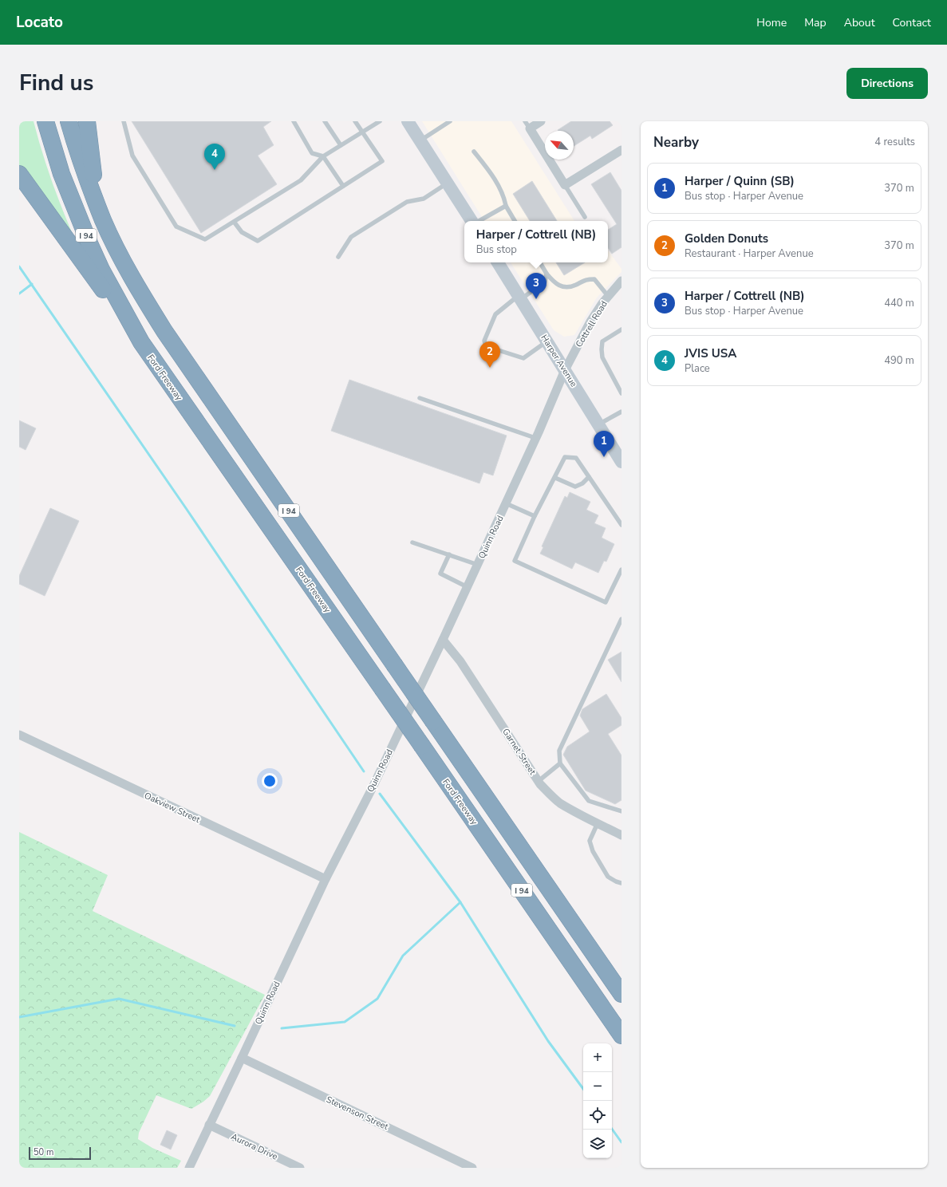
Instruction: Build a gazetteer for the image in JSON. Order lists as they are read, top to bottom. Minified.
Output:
{"streets":{"highway":["I 94","Ford Freeway"],"main road":["Harper Avenue"],"street":["Cottrell Road","Quinn Road","Garnet Street","Oakview Street","Stevenson Street","Aurora Drive"]},"crossings":[["Cottrell Road","Harper Avenue"],["Cottrell Road","Quinn Road"],["Harper Avenue","Quinn Road"],["Quinn Road","Garnet Street"],["Quinn Road","Oakview Street"],["Quinn Road","Stevenson Street"],["Quinn Road","Aurora Drive"]],"scale_bar":"50 m","north":"top left","page":{"header":"Locato","nav":["Home","Map","About","Contact"],"title":"Find us","buttons":"Directions","heading":["Nearby","4 results"],"pins":["4","3","2","1"],"list":[{"mark":"1","name":"Harper / Quinn (SB)","note":"Bus stop · Harper Avenue","value":"370 m"},{"mark":"2","name":"Golden Donuts","note":"Restaurant · Harper Avenue","value":"370 m"},{"mark":"3","name":"Harper / Cottrell (NB)","note":"Bus stop · Harper Avenue","value":"440 m"},{"mark":"4","name":"JVIS USA","note":"Place","value":"490 m"}],"popup":["Harper / Cottrell (NB)","Bus stop"],"map_buttons":["+","−"],"scale":"50 m"}}
